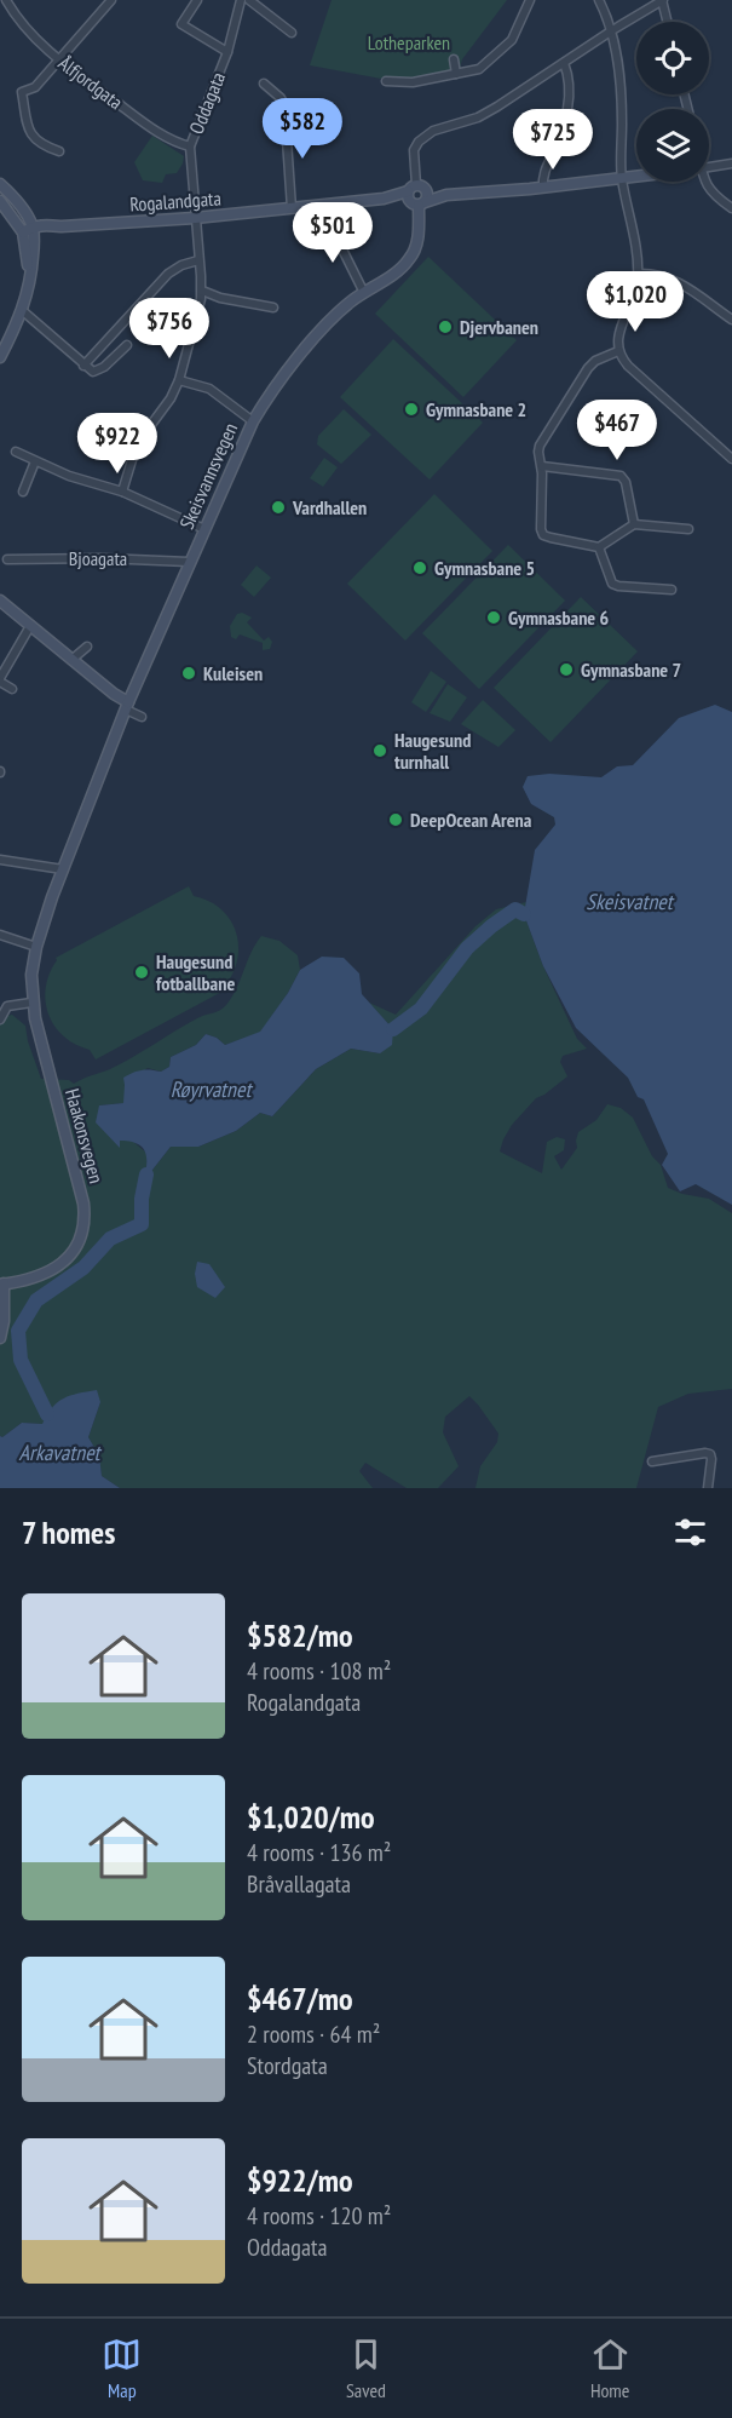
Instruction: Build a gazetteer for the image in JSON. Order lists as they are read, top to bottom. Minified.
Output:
{"streets":{"street":["Ålfjordgata","Oddagata","Rogalandgata","Skeisvannsvegen","Bjoagata","Haakonsvegen"]},"crossings":[["Ålfjordgata","Oddagata"],["Oddagata","Rogalandgata"],["Rogalandgata","Skeisvannsvegen"],["Skeisvannsvegen","Bjoagata"],["Skeisvannsvegen","Haakonsvegen"]],"water":["Skeisvatnet","Røyrvatnet","Arkavatnet"],"parks":["Lotheparken"],"places":["Djervbanen","Gymnasbane 2","Vardhallen","Gymnasbane 5","Gymnasbane 6","Gymnasbane 7","Kuleisen","Haugesund turnhall","DeepOcean Arena","Haugesund fotballbane"],"page":{"price":["$582","$725","$501","$1,020","$756","$467","$922"],"heading":"7 homes","list":[{"name":"$582/mo","note":"4 rooms · 108 m² · Rogalandgata"},{"name":"$1,020/mo","note":"4 rooms · 136 m² · Bråvallagata"},{"name":"$467/mo","note":"2 rooms · 64 m² · Stordgata"},{"name":"$922/mo","note":"4 rooms · 120 m² · Oddagata"}],"tabs":["Map","Saved","Home"]}}
